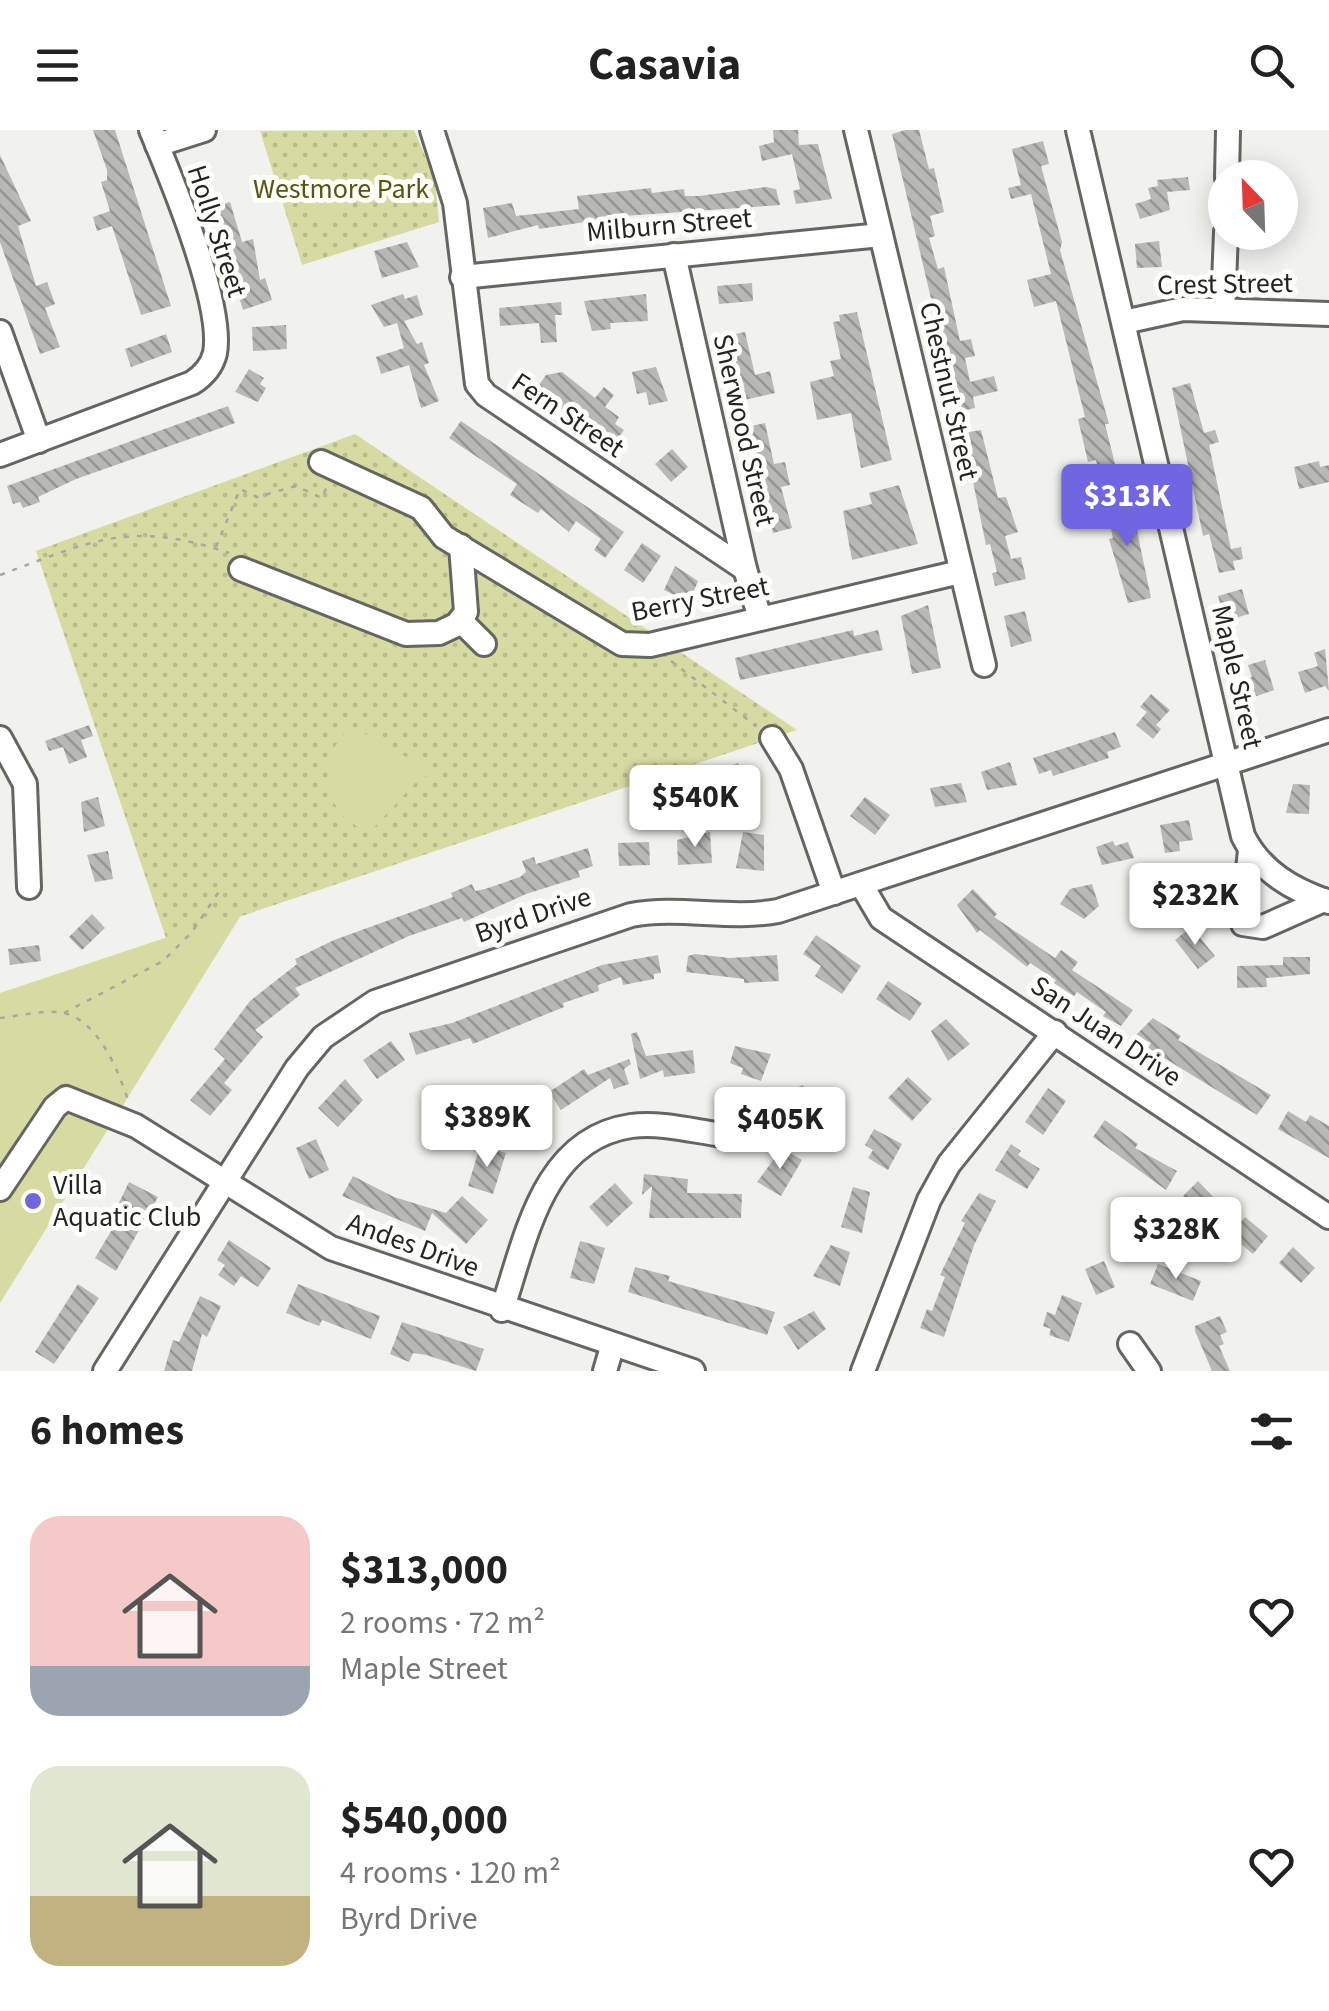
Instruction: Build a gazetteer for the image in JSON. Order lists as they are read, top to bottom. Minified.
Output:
{"streets":{"street":["Milburn Street","Holly Street","Crest Street","Chestnut Street","Fern Street","Sherwood Street","Berry Street","Maple Street","Byrd Drive","San Juan Drive","Andes Drive"]},"crossings":[["Milburn Street","Chestnut Street"],["Milburn Street","Fern Street"],["Milburn Street","Sherwood Street"],["Crest Street","Maple Street"],["Chestnut Street","Berry Street"],["Fern Street","Sherwood Street"],["Sherwood Street","Berry Street"],["Maple Street","Byrd Drive"],["Byrd Drive","San Juan Drive"],["Byrd Drive","Andes Drive"]],"parks":["Westmore Park"],"places":["Villa Aquatic Club"],"north":"top left","page":{"header":"Casavia","price":["$313K","$540K","$232K","$389K","$405K","$328K"],"heading":"6 homes","list":[{"name":"$313,000","note":"2 rooms · 72 m² · Maple Street"},{"name":"$540,000","note":"4 rooms · 120 m² · Byrd Drive"}]}}
